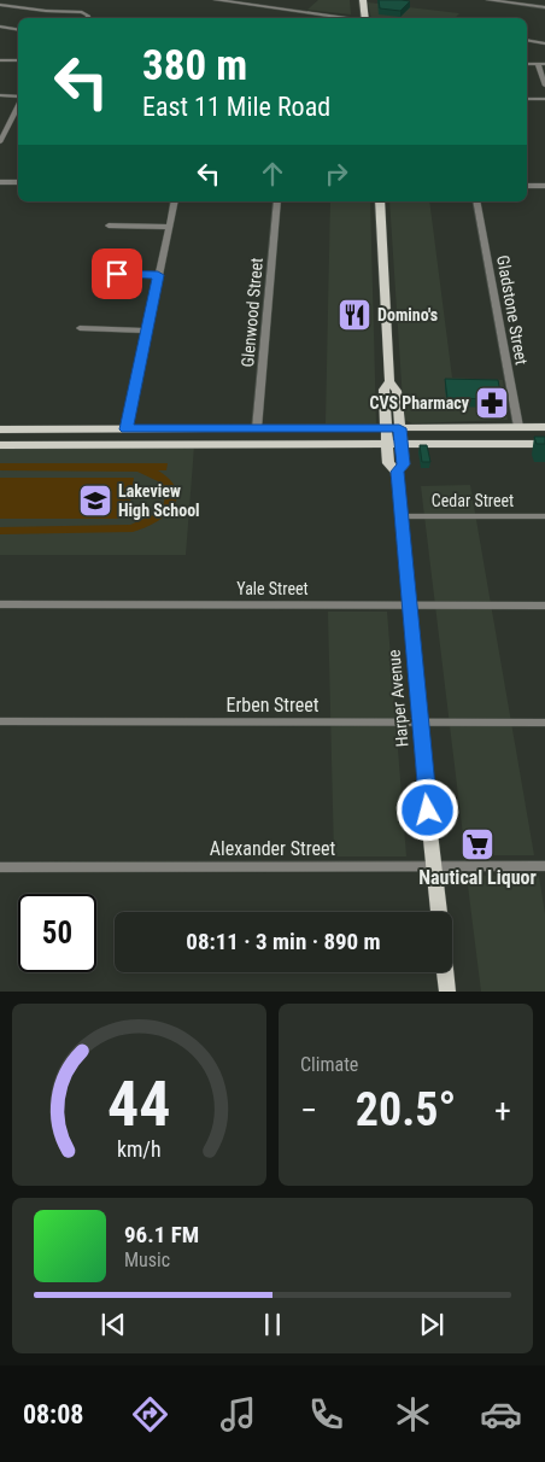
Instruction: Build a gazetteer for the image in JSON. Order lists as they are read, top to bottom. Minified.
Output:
{"streets":{"main road":["Harper Avenue"],"street":["Gladstone Street","Glenwood Street","Cedar Street","Yale Street","Erben Street","Alexander Street"]},"crossings":[["Cedar Street","Harper Avenue"],["Yale Street","Harper Avenue"],["Harper Avenue","Erben Street"],["Harper Avenue","Alexander Street"]],"places":{"restaurant":["Domino's"],"pharmacy":["CVS Pharmacy"],"school or university":["Lakeview High School"],"supermarket":["Nautical Liquor"]},"page":{"turn":["380 m","East 11 Mile Road"],"limit":"50","trip":"08:11 · 3 min · 890 m","tile":"Climate","heat":["−","20.5°","+"],"song":["96.1 FM","Music"],"tabs":"08:08","gauge":["44","km/h"]}}
